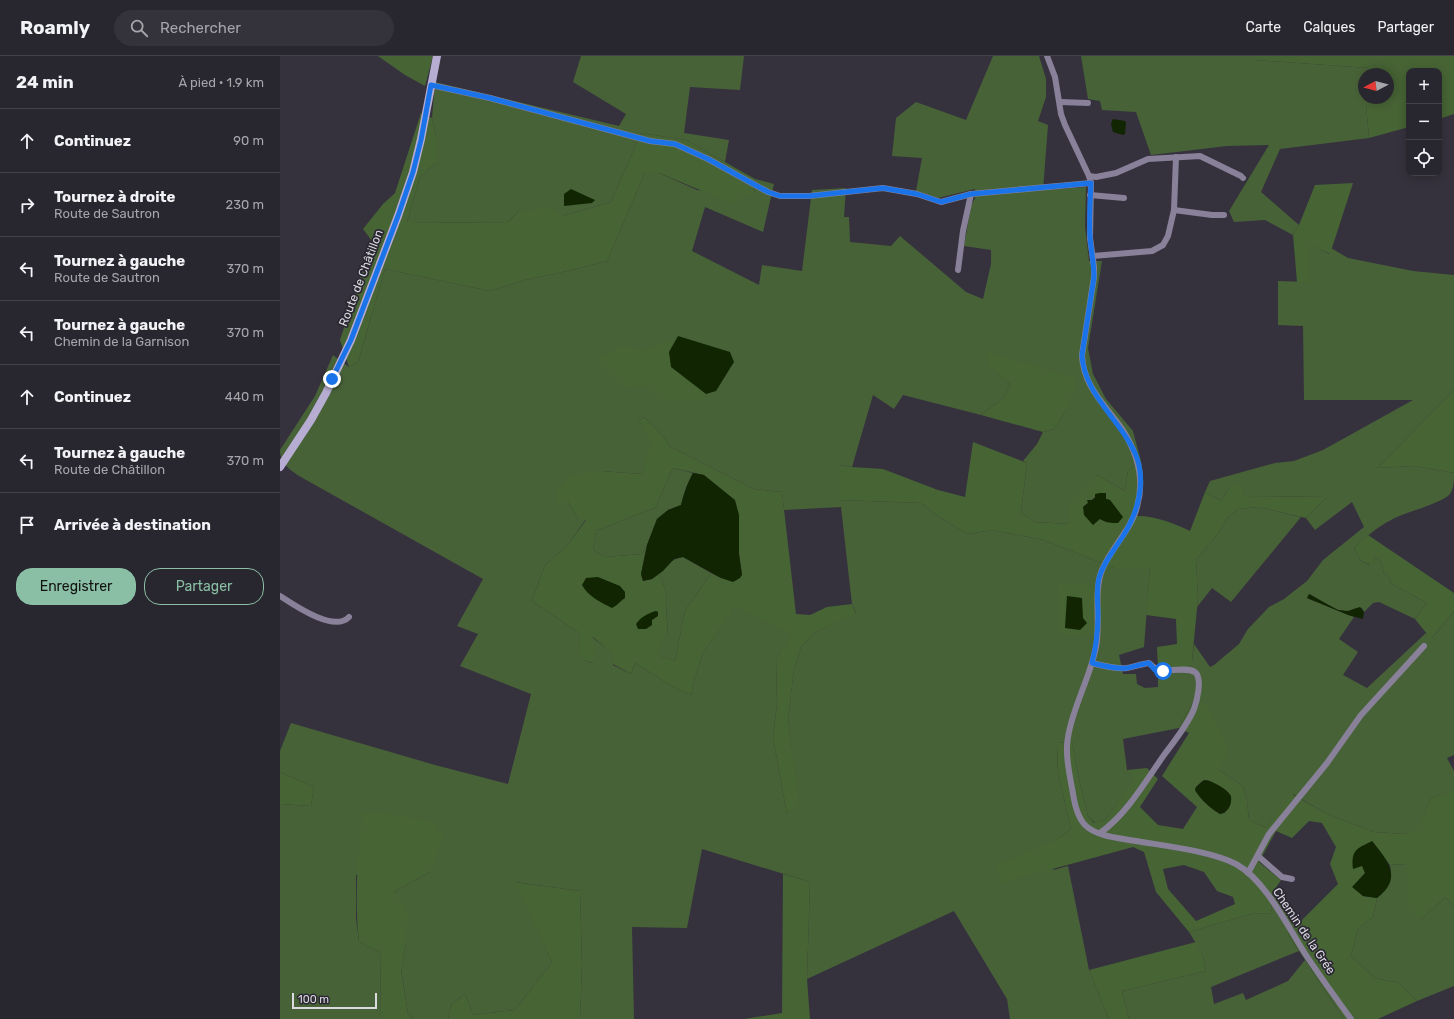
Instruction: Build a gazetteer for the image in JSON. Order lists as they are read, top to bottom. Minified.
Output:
{"streets":{"main road":["Route de Châtillon"],"street":["Chemin de la Grée"]},"scale_bar":"100 m","north":"left","page":{"header":"Roamly","search":"Rechercher","nav":["Carte","Calques","Partager"],"heading":["24 min","À pied · 1.9 km"],"map_buttons":["+","−"],"list":[["Continuez","90 m"],["Tournez à droite","Route de Sautron","230 m"],["Tournez à gauche","Route de Sautron","370 m"],["Tournez à gauche","Chemin de la Garnison","370 m"],["Continuez","440 m"],["Tournez à gauche","Route de Châtillon","370 m"],"Arrivée à destination"],"buttons":["Enregistrer","Partager"],"scale":"100 m"}}
